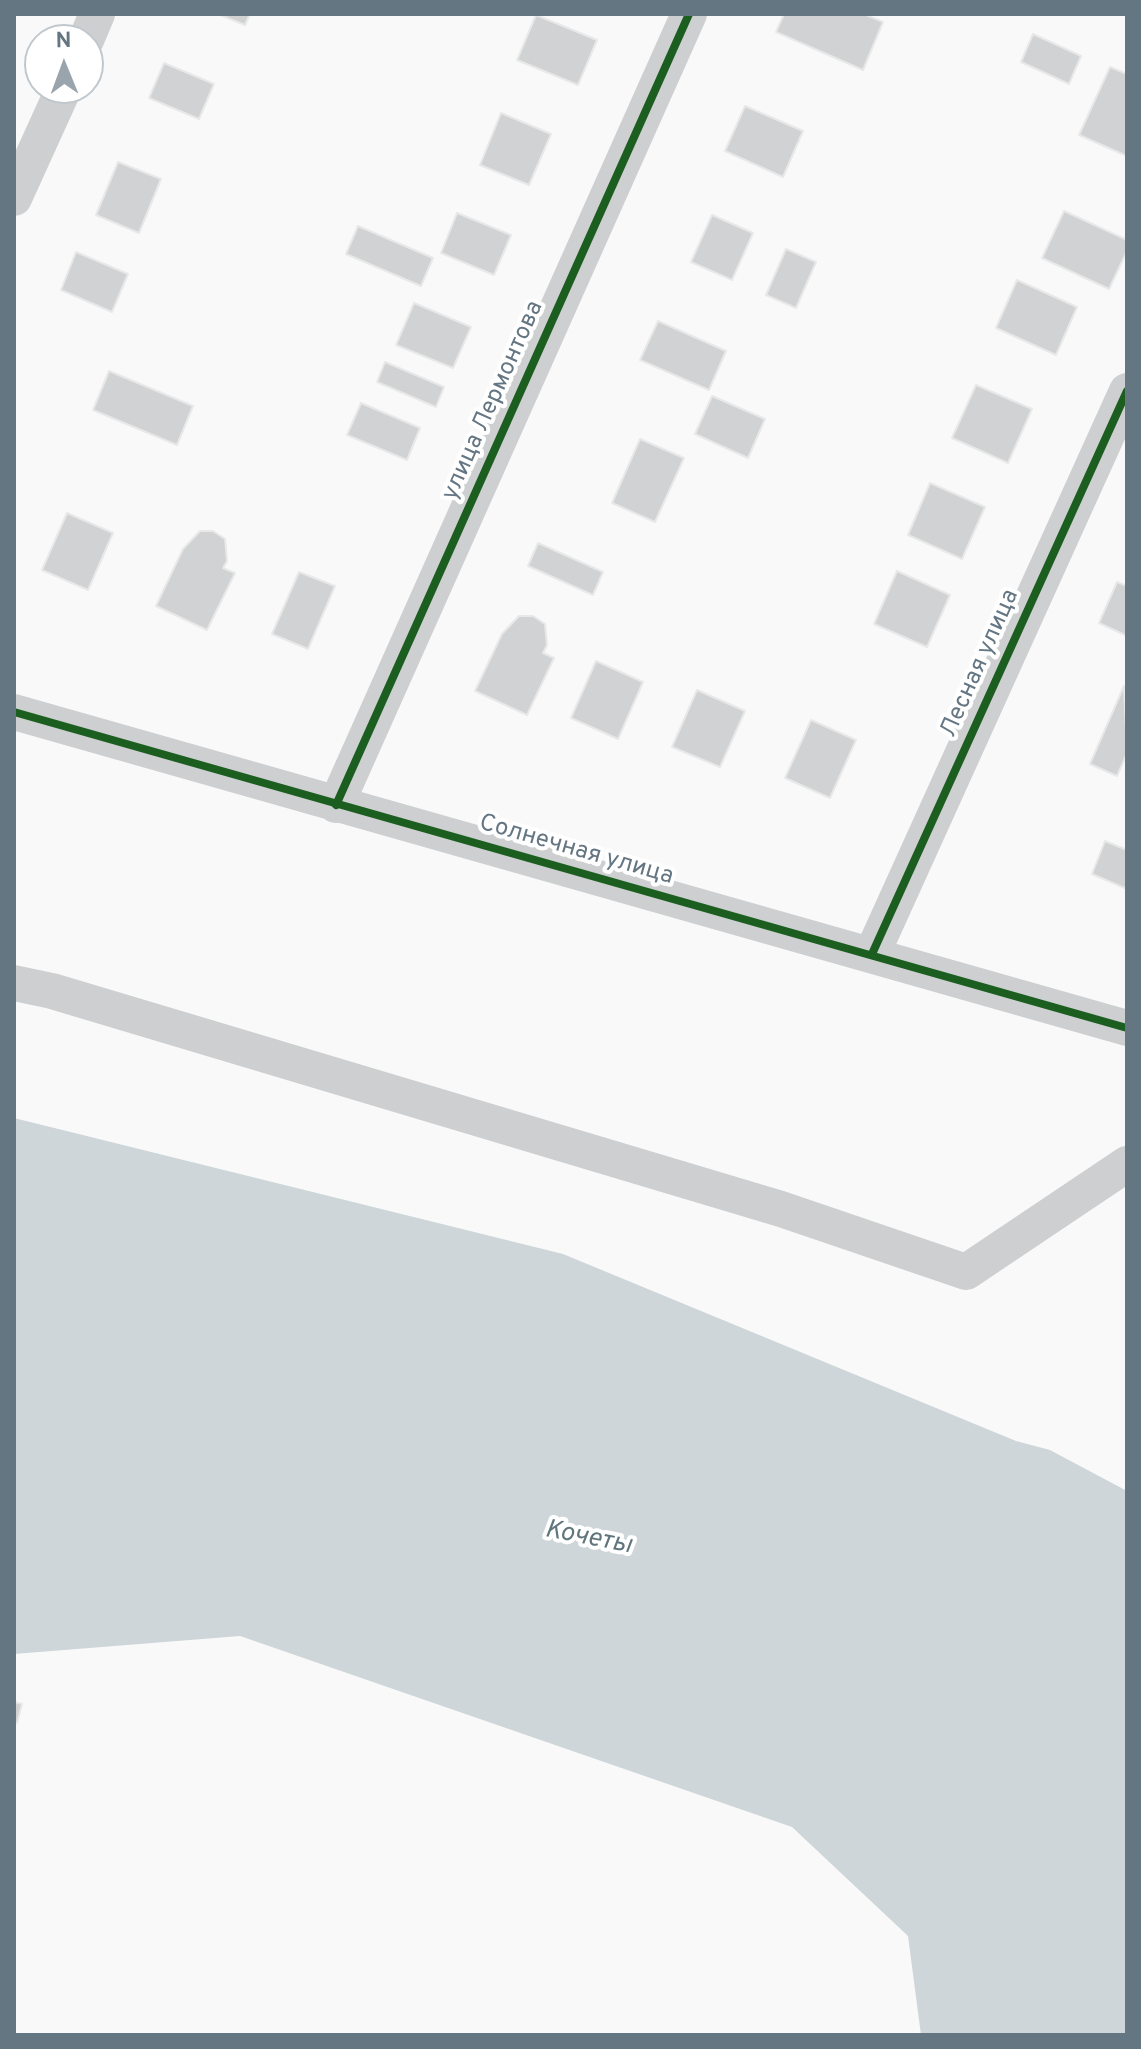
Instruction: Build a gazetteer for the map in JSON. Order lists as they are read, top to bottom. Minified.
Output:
{"streets":{"street":["улица Лермонтова","Лесная улица","Солнечная улица"]},"crossings":[["улица Лермонтова","Солнечная улица"],["Лесная улица","Солнечная улица"]],"water":["Кочеты"],"north":"top"}
